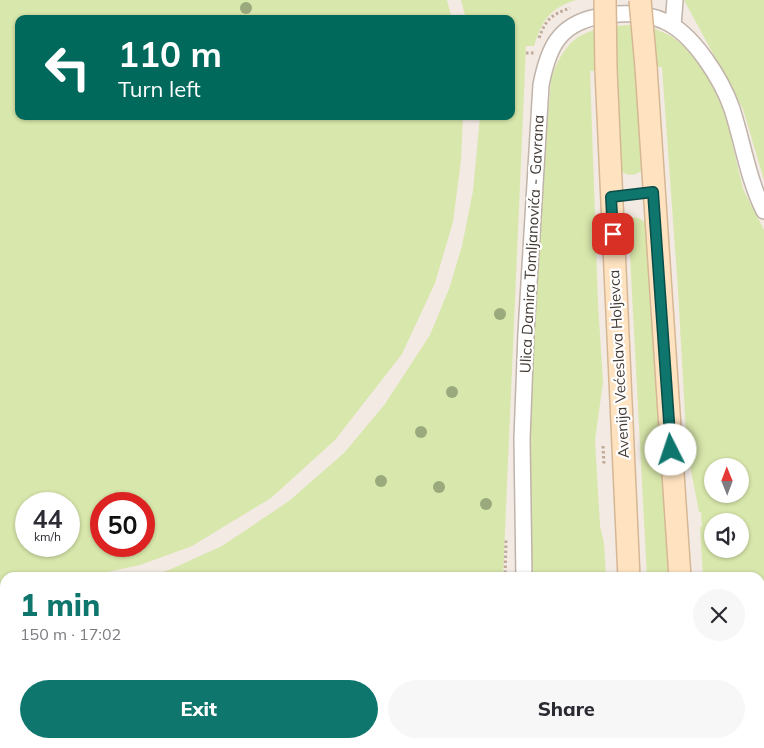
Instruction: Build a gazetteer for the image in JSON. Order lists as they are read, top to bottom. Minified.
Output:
{"streets":{"main road":["Avenija Većeslava Holjevca"],"street":["Ulica Damira Tomljanovića - Gavrana"]},"north":"top","page":{"turn":["110 m","Turn left"],"speed":"44 km/h","limit":"50","heading":["1 min","150 m · 17:02"],"buttons":["Exit","Share"]}}
